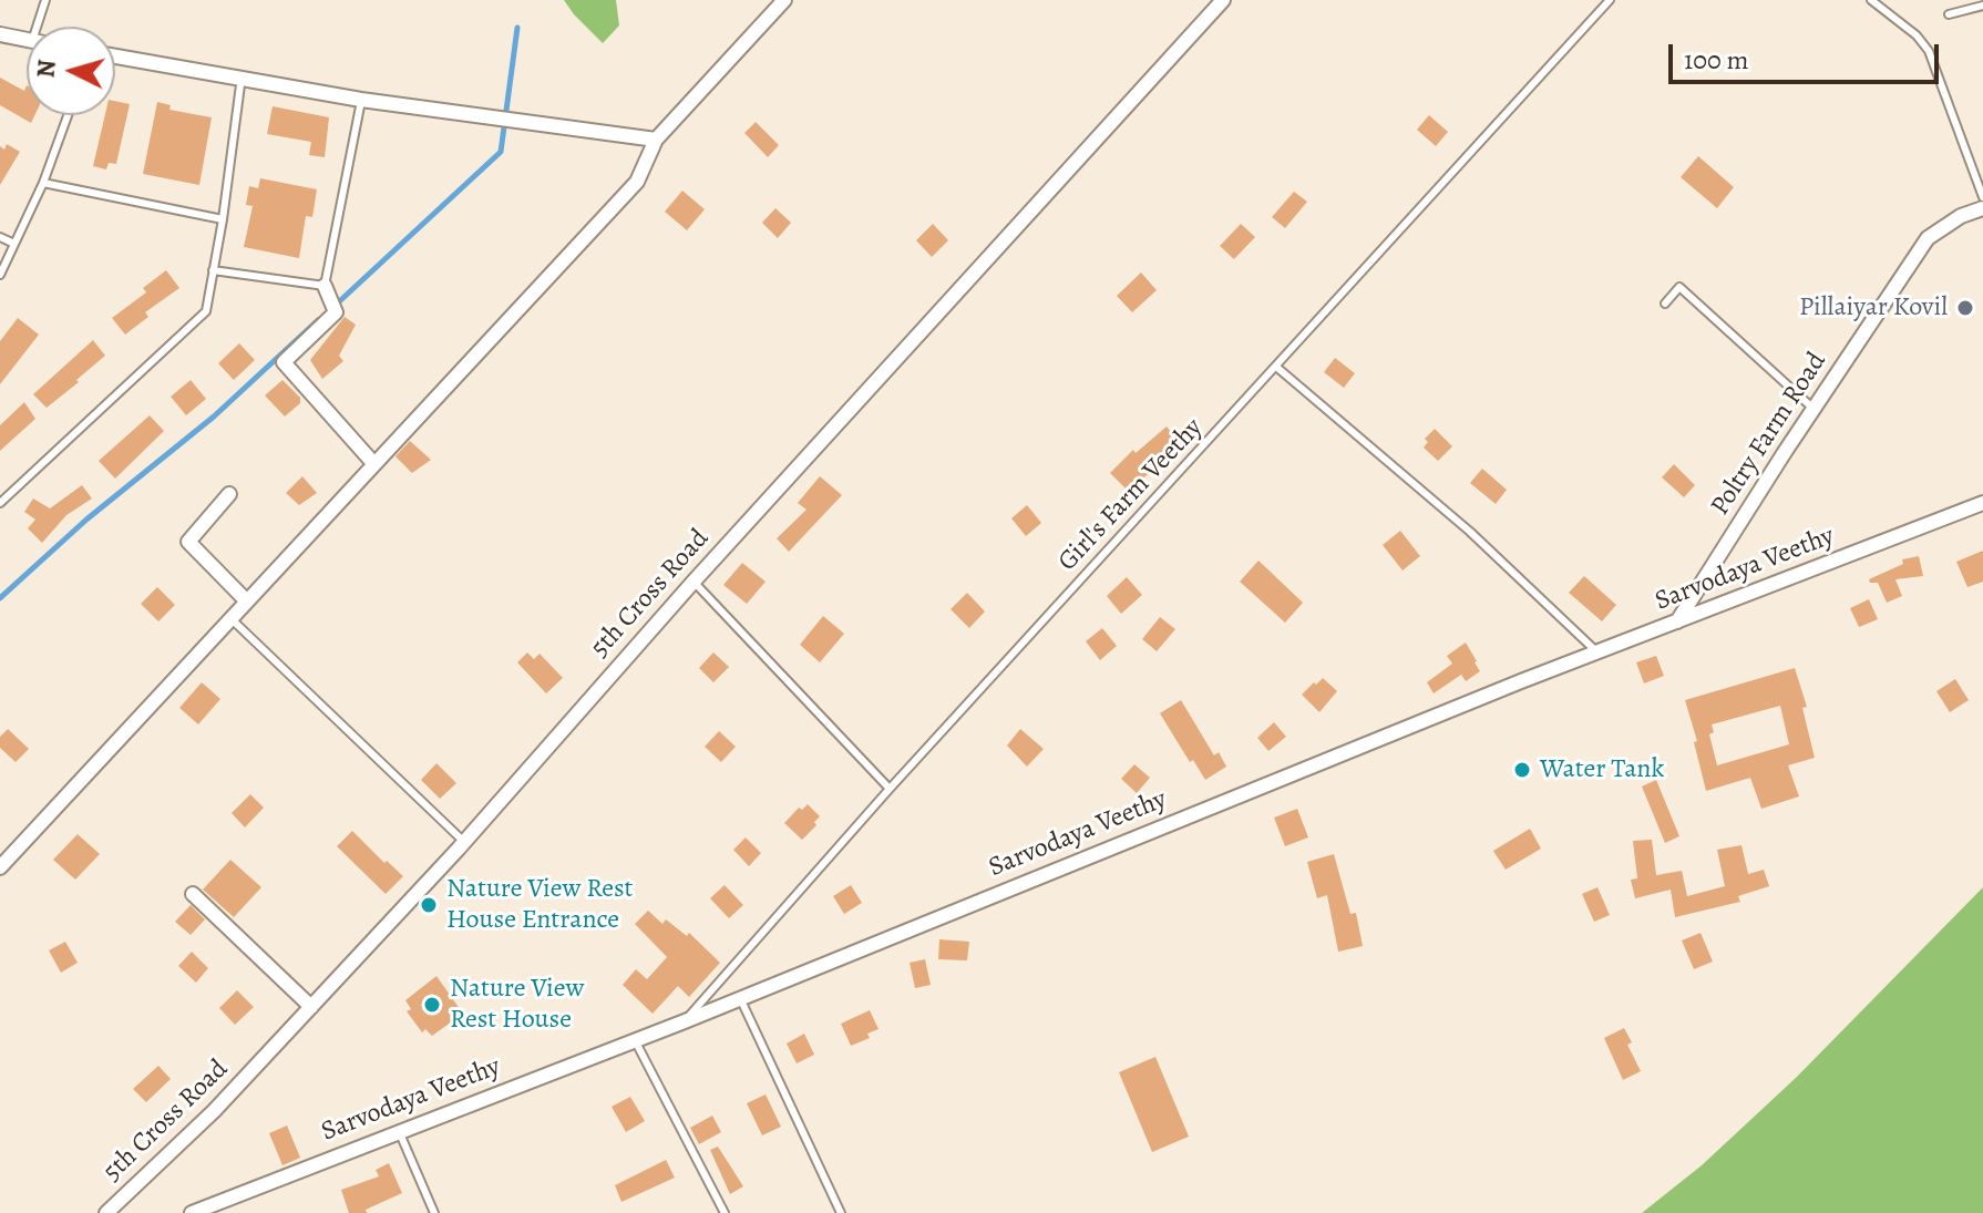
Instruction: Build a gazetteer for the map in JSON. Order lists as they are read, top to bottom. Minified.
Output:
{"streets":{"street":["Poltry Farm Road","Sarvodaya Veethy","5th Cross Road"],"lane":["Girl's Farm Veethy"]},"crossings":[["Poltry Farm Road","Sarvodaya Veethy"],["Girl's Farm Veethy","Sarvodaya Veethy"]],"places":["Pillaiyar Kovil","Water Tank","Nature View Rest House Entrance","Nature View Rest House"],"scale_bar":"100 m","north":"left"}
